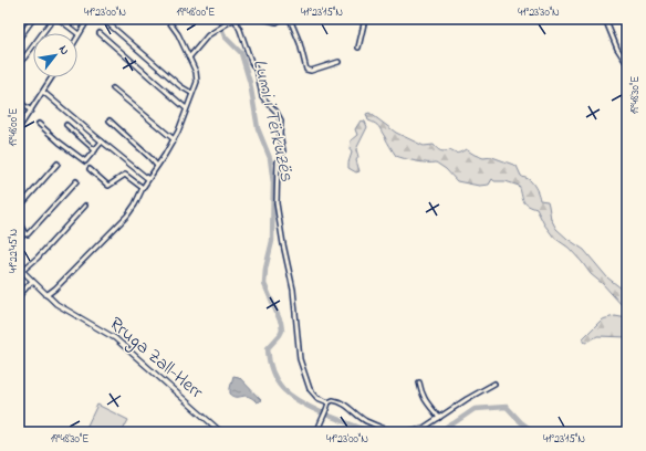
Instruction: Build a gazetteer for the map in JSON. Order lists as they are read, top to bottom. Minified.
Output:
{"streets":{"main road":["Rruga Zall-Herr"]},"water":["Lumi i Tërkuzës"],"north":"top right","coordinates":["41°23'00\"N","19°48'00\"E","41°23'15\"N","41°23'30\"N","19°48'30\"E","41°22'45\"N"]}
